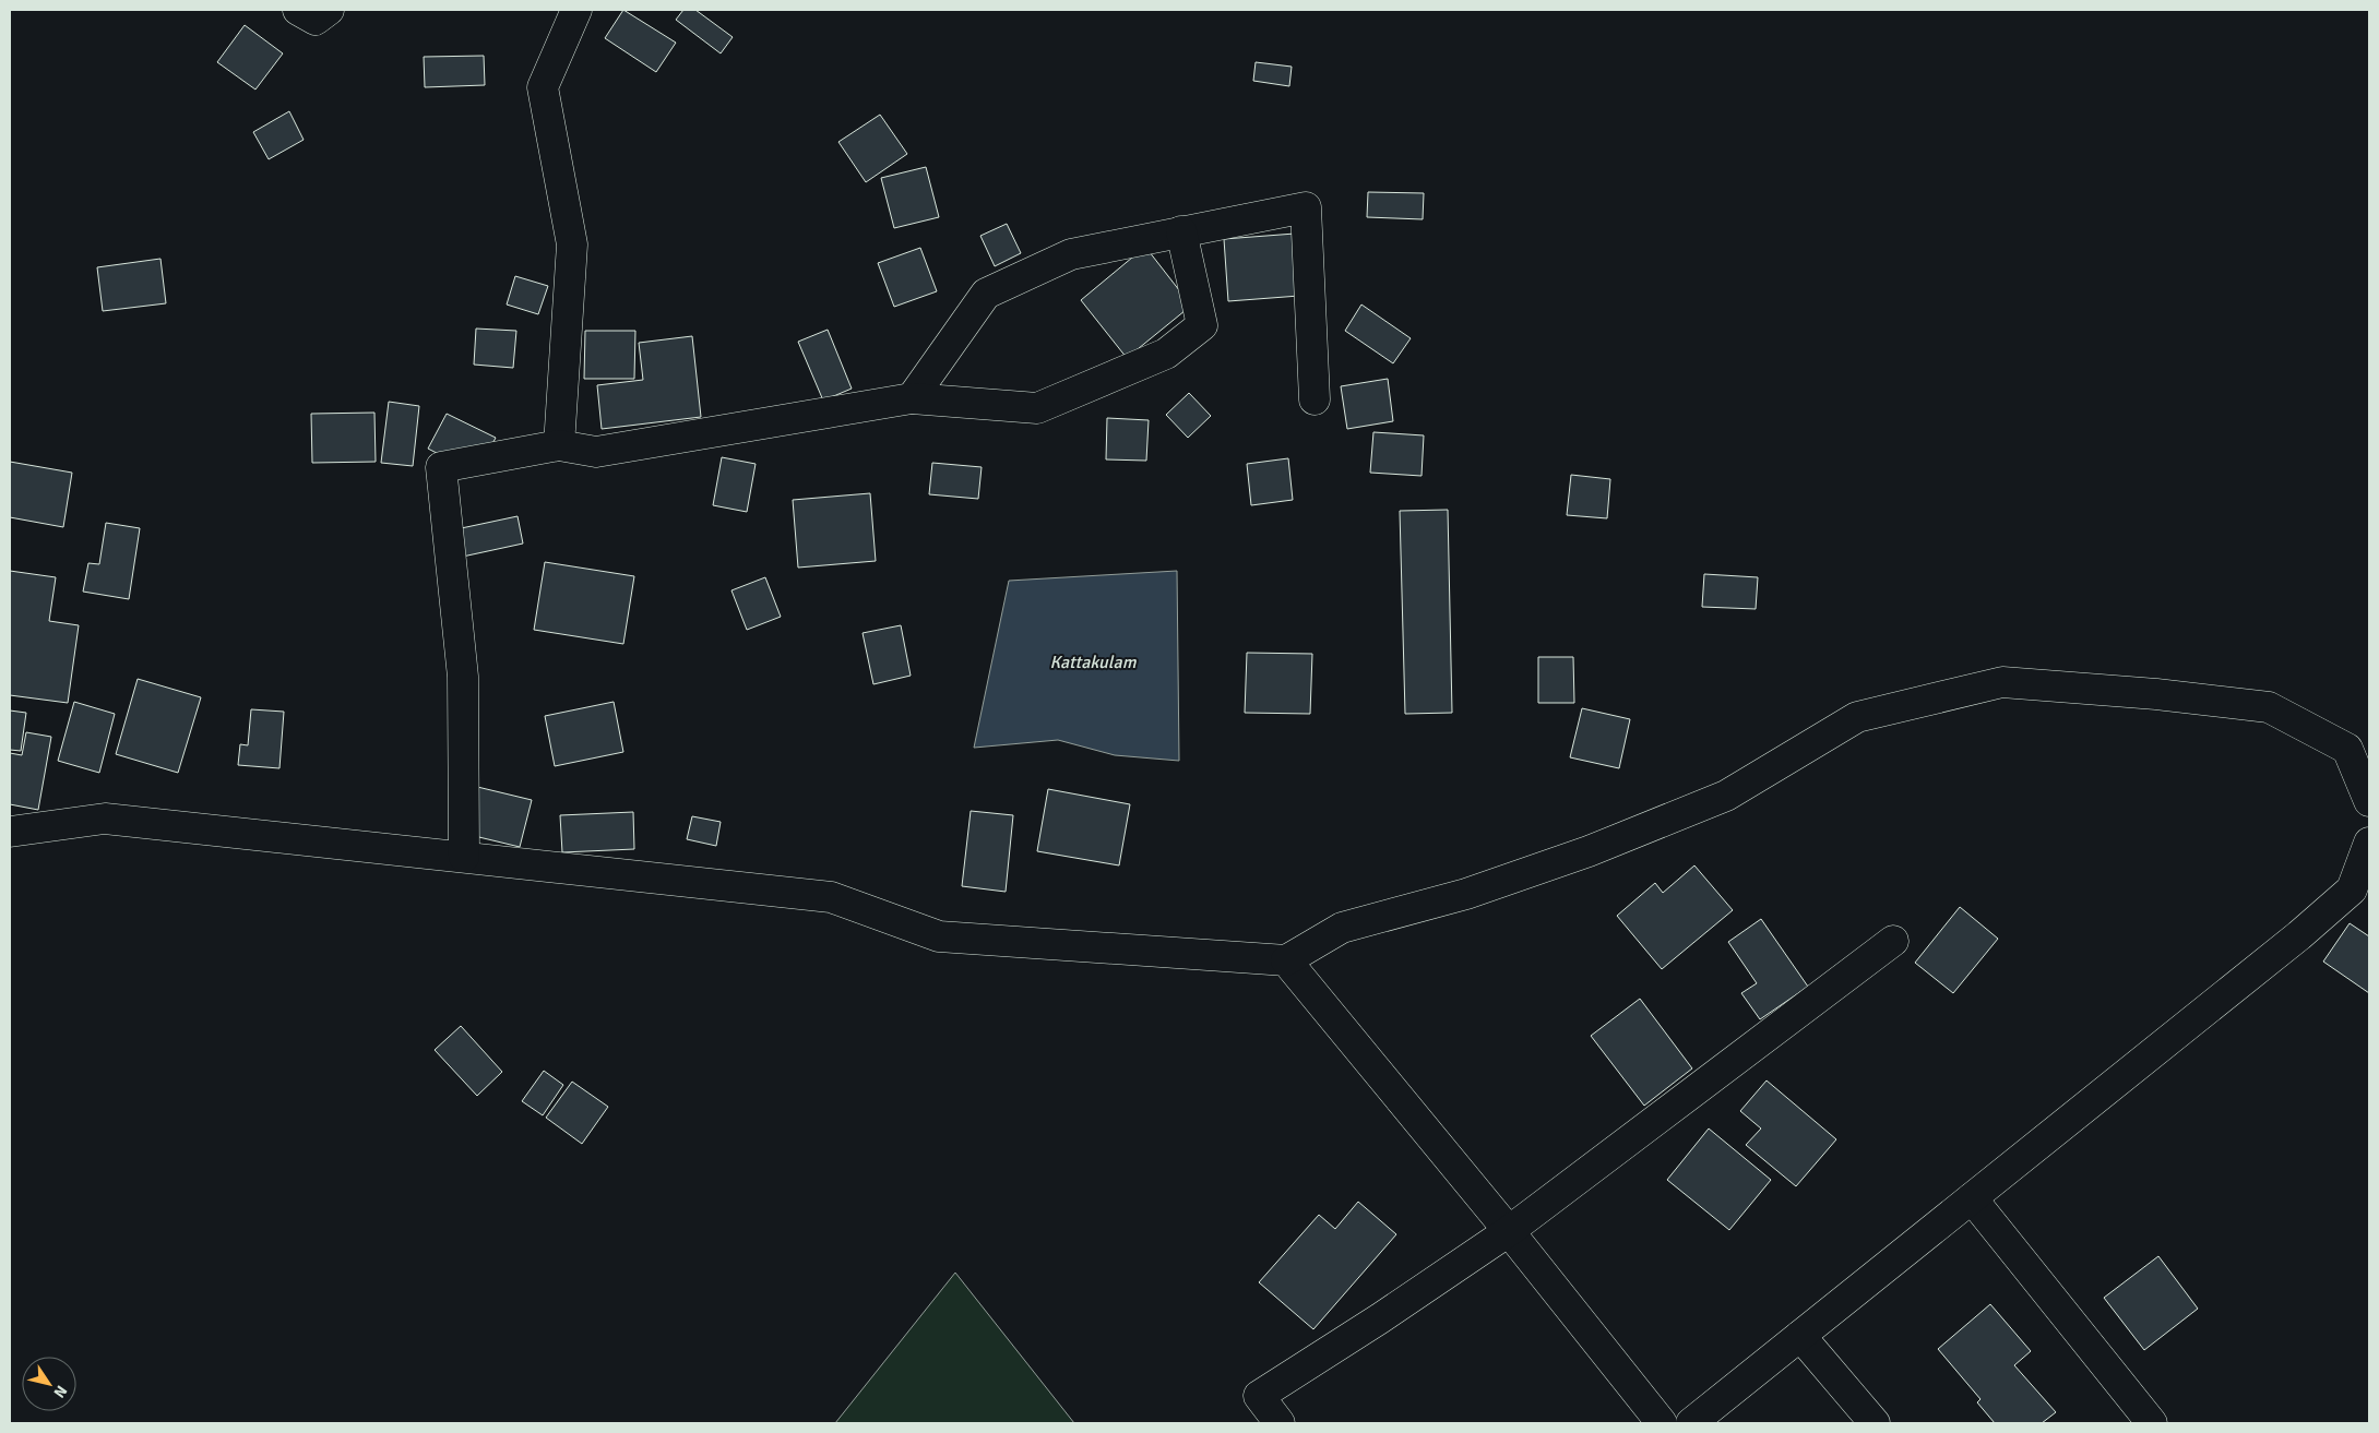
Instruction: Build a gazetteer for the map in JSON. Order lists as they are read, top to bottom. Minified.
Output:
{"water":["Kattakulam"],"north":"bottom right"}
